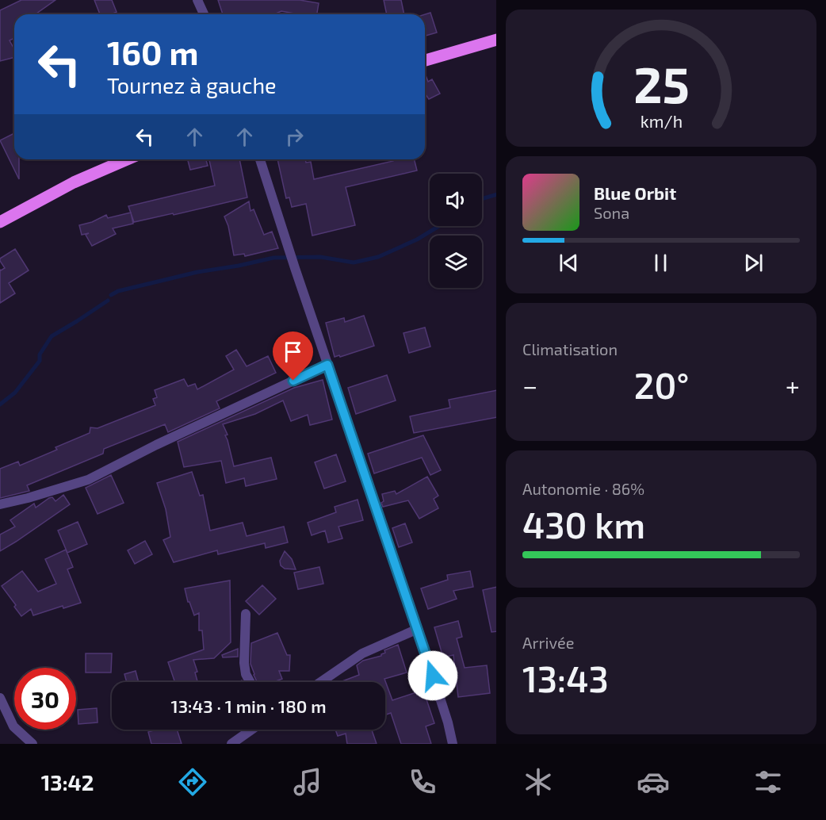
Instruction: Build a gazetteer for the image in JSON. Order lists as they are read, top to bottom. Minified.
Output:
{"page":{"turn":["160 m","Tournez à gauche"],"song":["Blue Orbit","Sona"],"tile":["Climatisation",["Autonomie · 86%","430 km"],["Arrivée","13:43"]],"heat":["−","20°","+"],"limit":"30","trip":"13:43 · 1 min · 180 m","tabs":"13:42","gauge":["25","km/h"]}}
